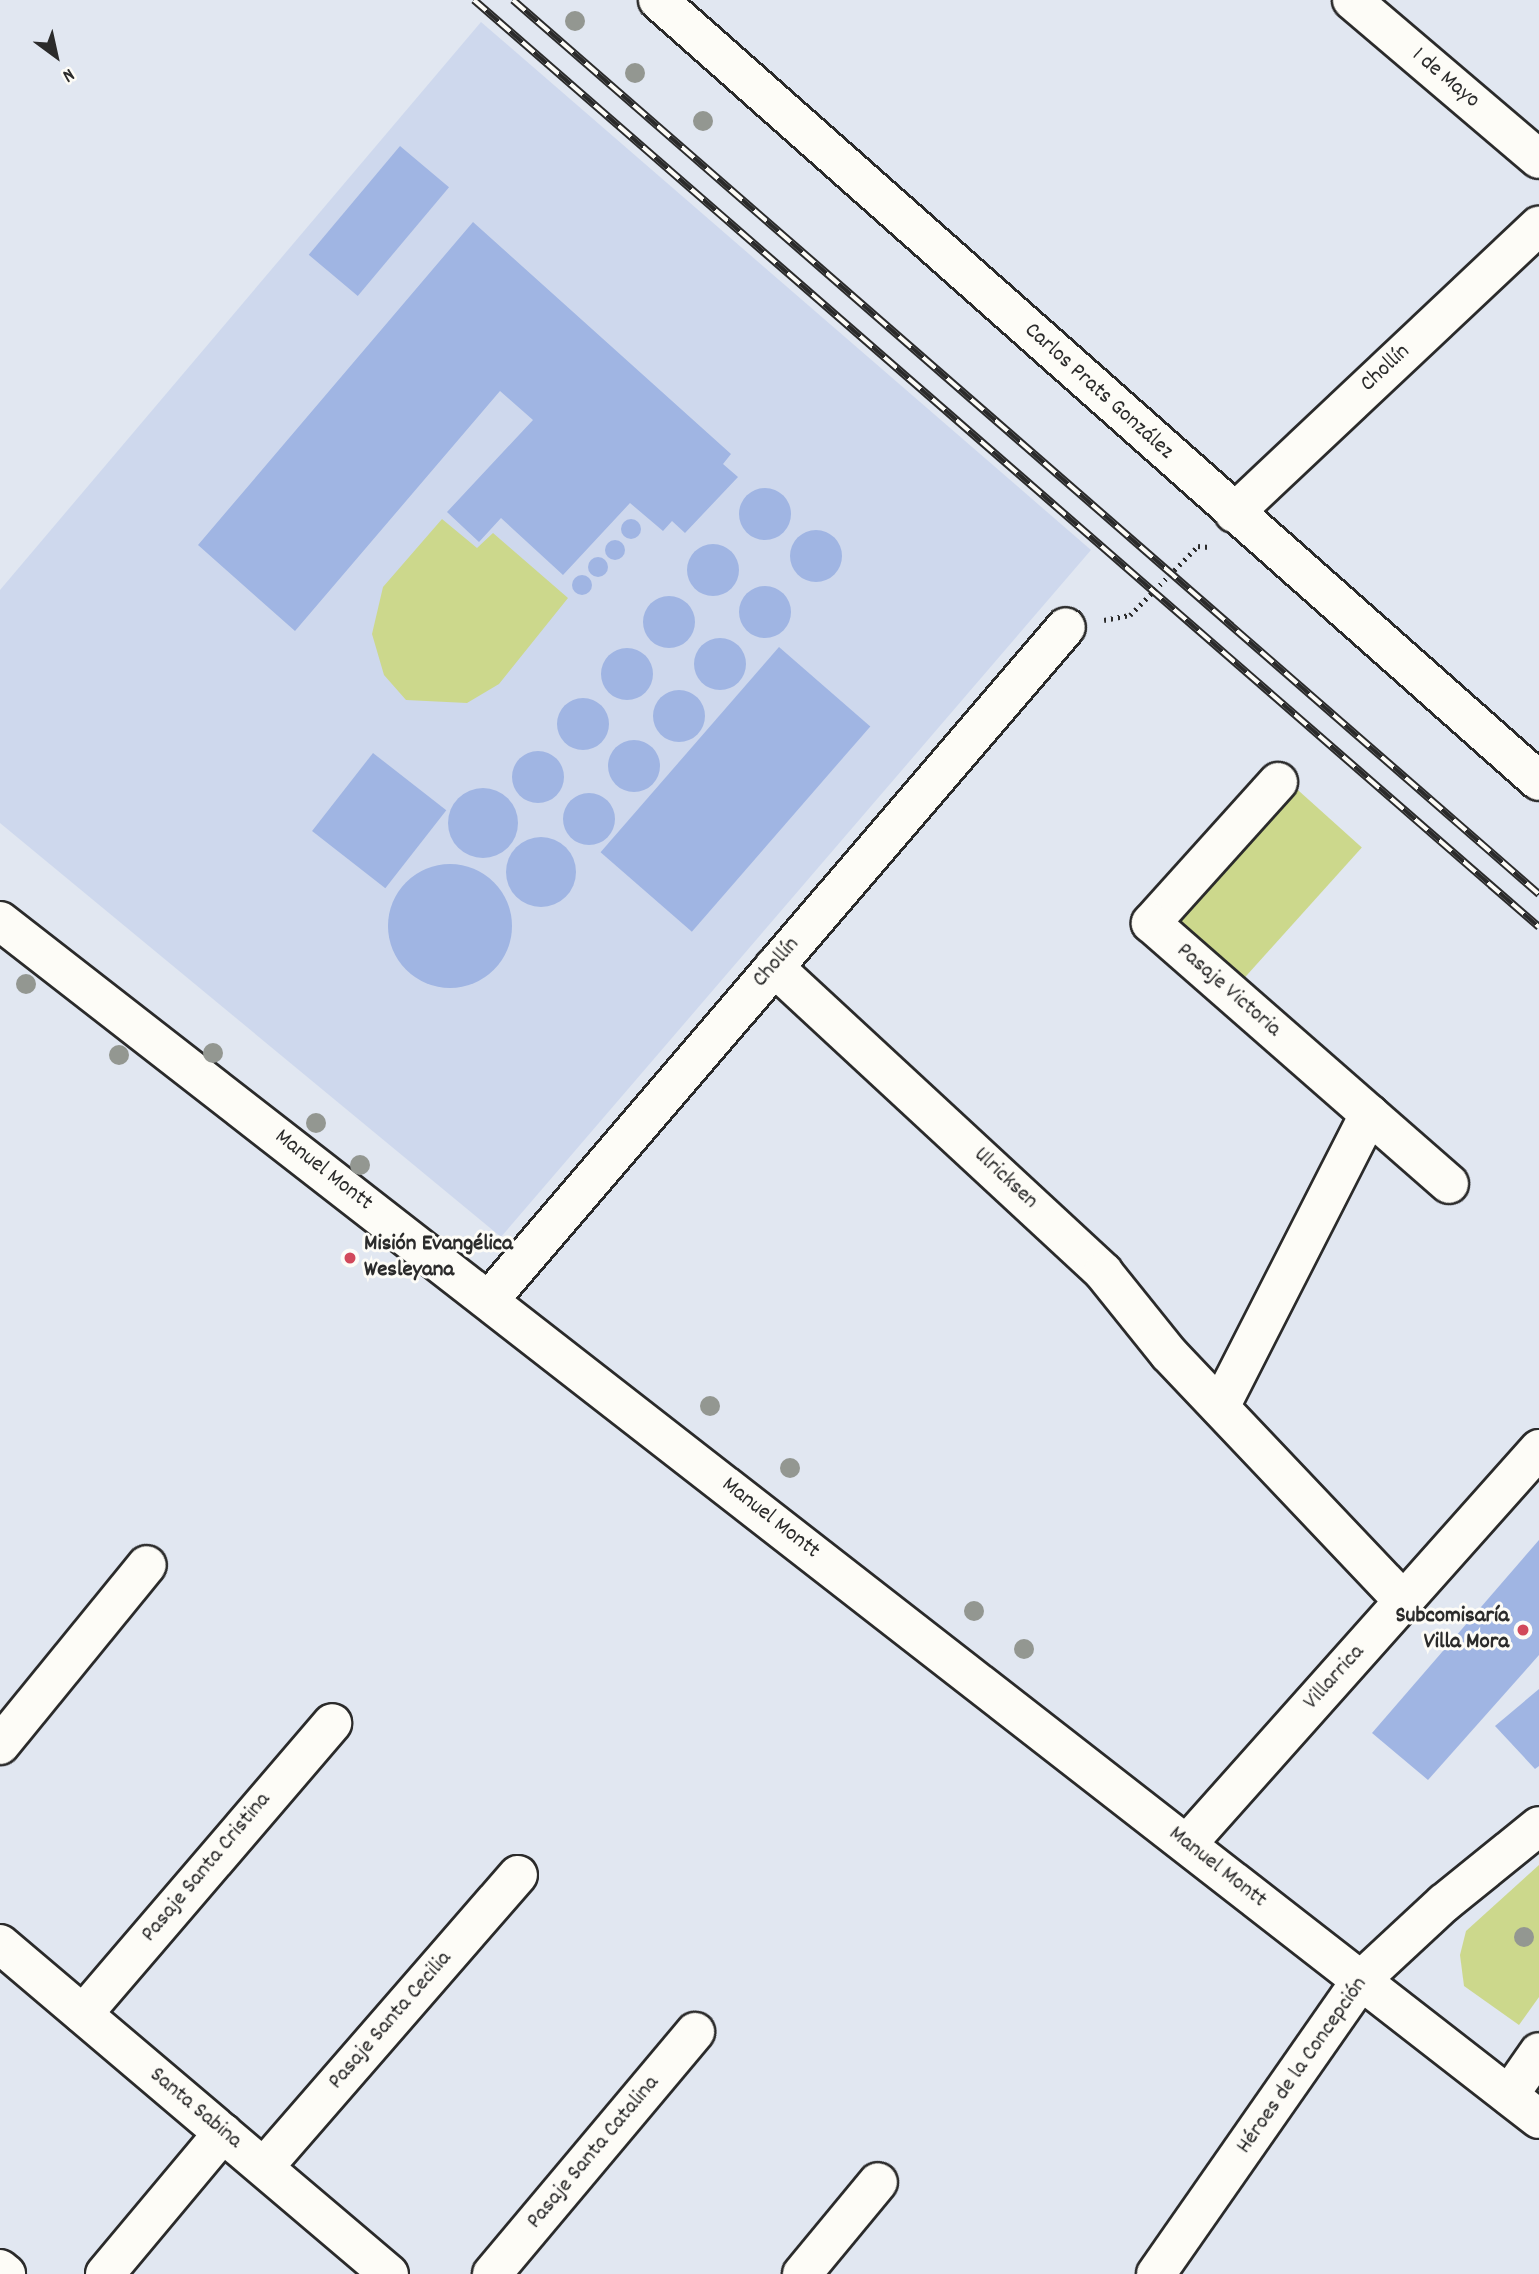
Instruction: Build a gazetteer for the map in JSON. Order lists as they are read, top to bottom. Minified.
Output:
{"streets":{"street":["1 de Mayo","Chollín","Carlos Prats González","Pasaje Victoria","Manuel Montt","Ulricksen","Villarrica","Pasaje Santa Cristina","Pasaje Santa Cecilia","Héroes de la Concepción","Santa Sabina","Pasaje Santa Catalina"]},"crossings":[["Chollín","Carlos Prats González"],["Chollín","Manuel Montt"],["Chollín","Ulricksen"],["Manuel Montt","Villarrica"],["Manuel Montt","Héroes de la Concepción"],["Ulricksen","Villarrica"],["Pasaje Santa Cristina","Santa Sabina"],["Pasaje Santa Cecilia","Santa Sabina"]],"places":["Misión Evangélica Wesleyana","Subcomisaría Villa Mora"],"north":"bottom right"}
